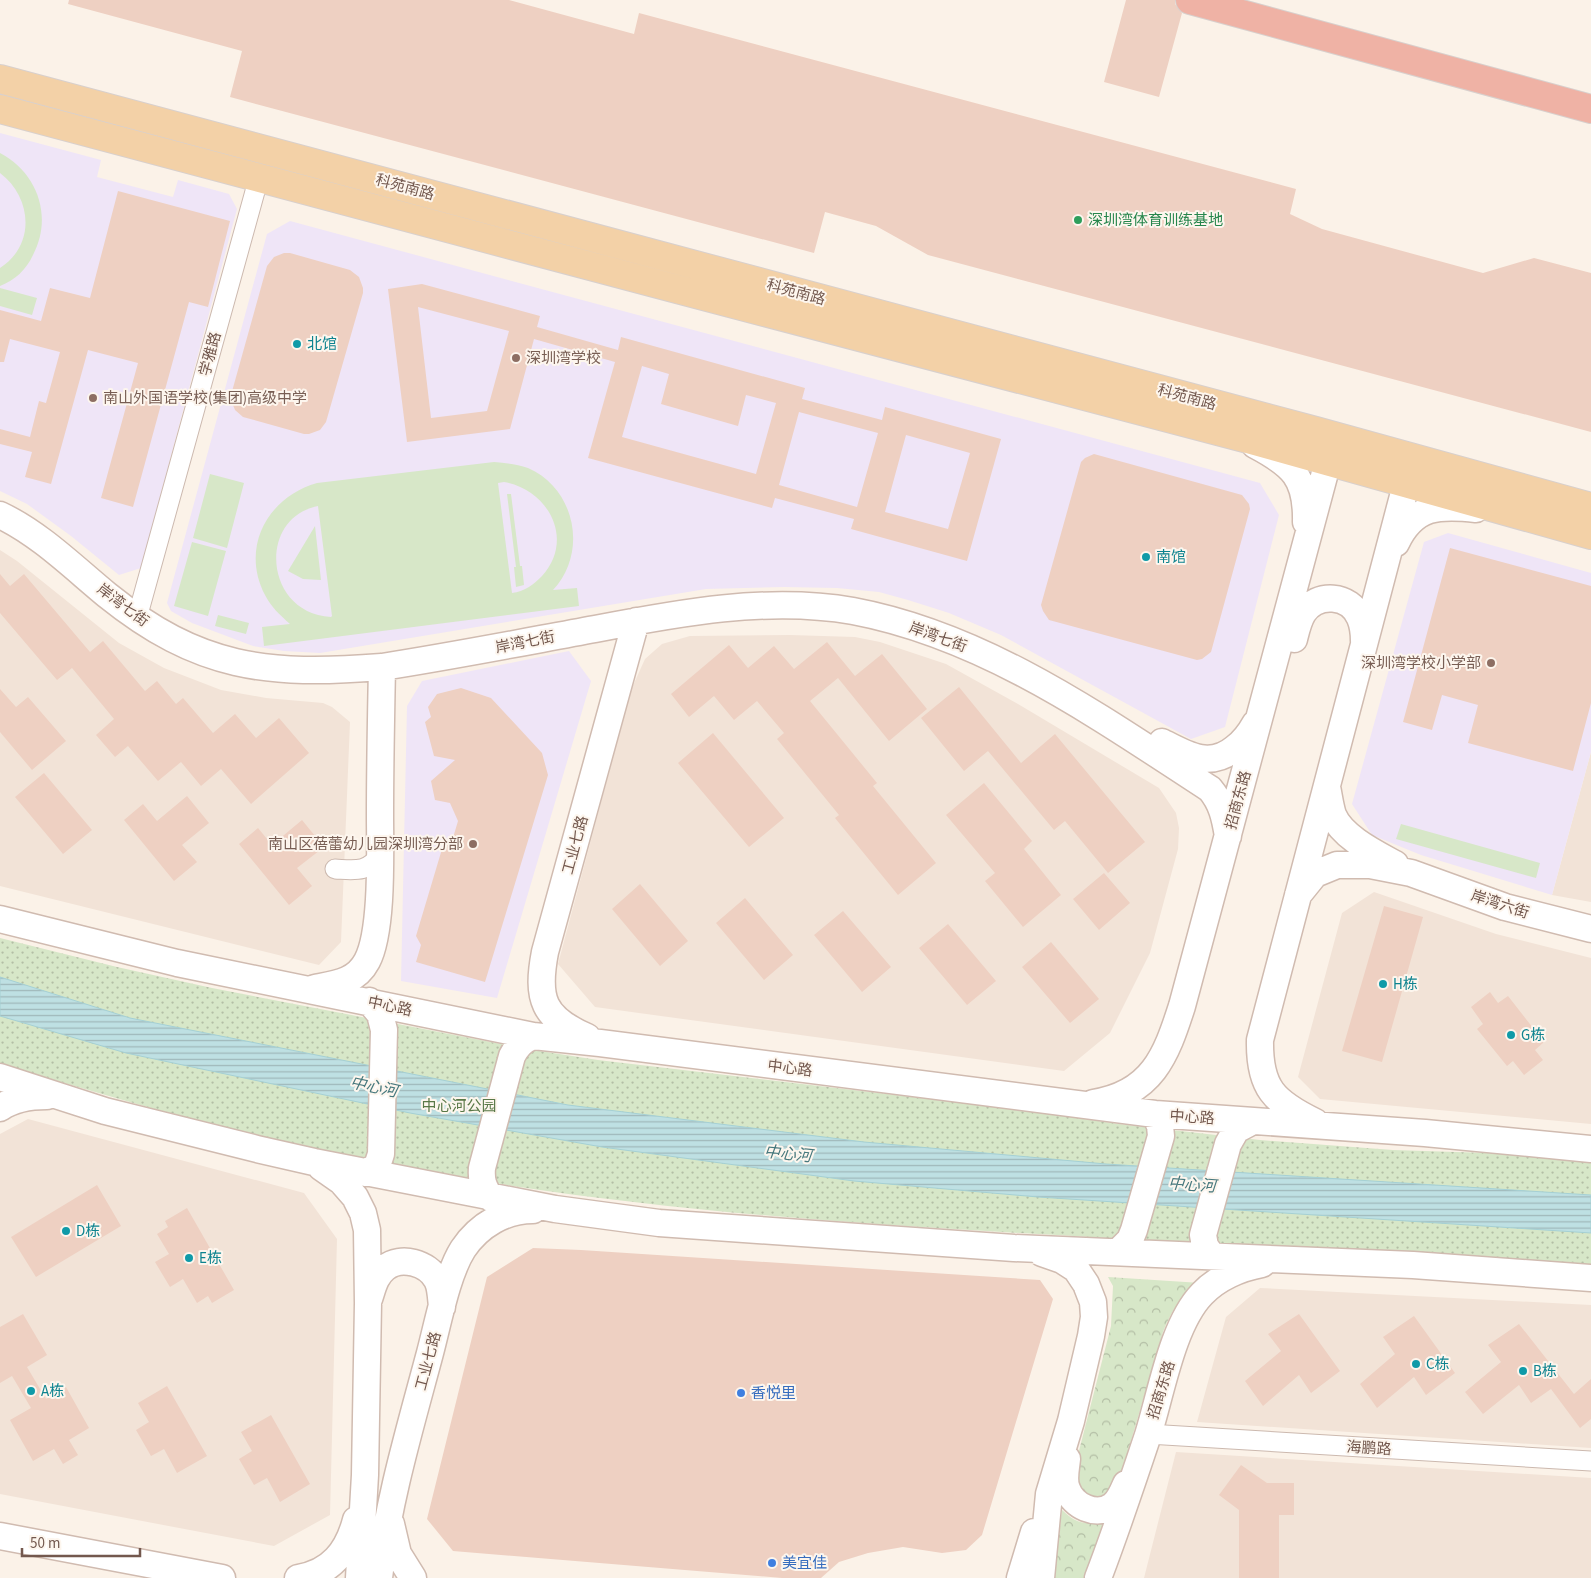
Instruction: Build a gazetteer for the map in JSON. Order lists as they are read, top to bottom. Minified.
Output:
{"streets":{"main road":["科苑南路"],"street":["学雅路","岸湾七街","招商东路","工业七路","岸湾六街","中心路","海鹏路"]},"crossings":[["科苑南路","学雅路"],["科苑南路","招商东路"],["学雅路","岸湾七街"],["岸湾七街","工业七路"],["招商东路","中心路"],["招商东路","海鹏路"],["工业七路","中心路"]],"water":["中心河"],"parks":["中心河公园"],"places":["深圳湾体育训练基地","北馆","深圳湾学校","南山外国语学校(集团)高级中学","南馆","深圳湾学校小学部","南山区蓓蕾幼儿园深圳湾分部","H栋","G栋","D栋","E栋","C栋","B栋","A栋","香悦里","美宜佳"],"scale_bar":"50 m"}
